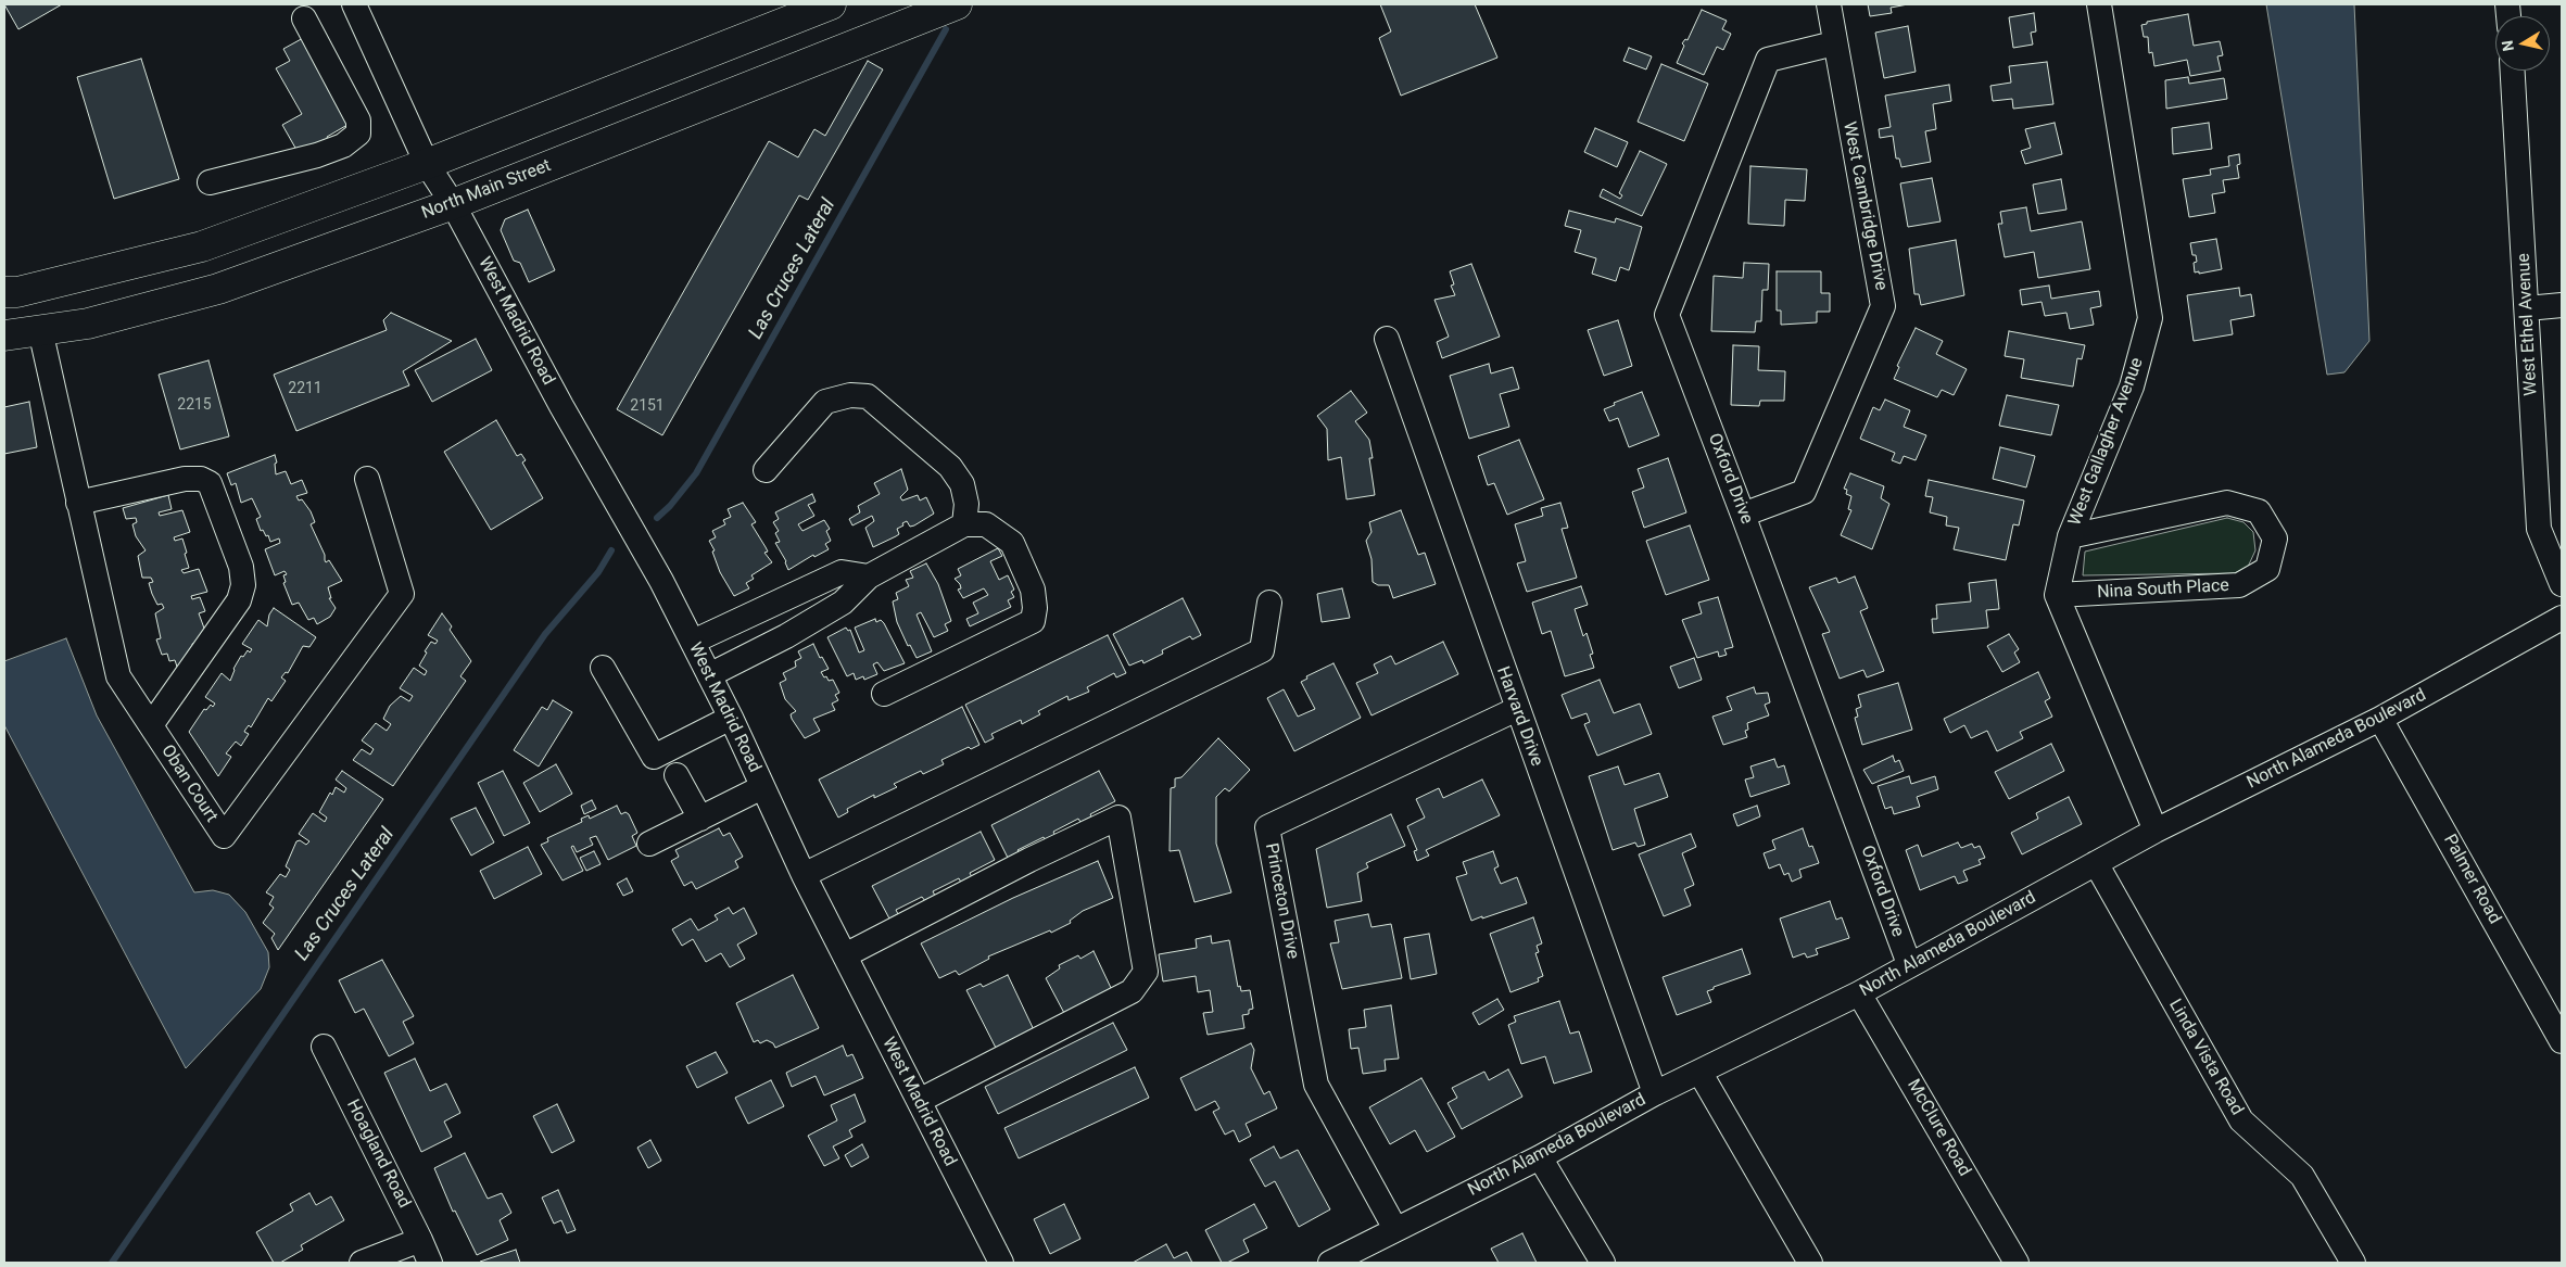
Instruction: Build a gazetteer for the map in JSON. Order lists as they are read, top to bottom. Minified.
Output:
{"streets":{"main road":["North Main Street"],"street":["West Cambridge Drive","West Madrid Road","West Ethel Avenue","West Gallagher Avenue","Oxford Drive","Nina South Place","Harvard Drive","North Alameda Boulevard","Oban Court","Palmer Road","Princeton Drive","Linda Vista Road","McClure Road","Hoagland Road"]},"crossings":[["North Main Street","West Madrid Road"],["North Main Street","Oban Court"],["West Cambridge Drive","Oxford Drive"],["West Gallagher Avenue","Nina South Place"],["Oxford Drive","North Alameda Boulevard"],["Harvard Drive","North Alameda Boulevard"],["Harvard Drive","Princeton Drive"],["North Alameda Boulevard","Palmer Road"],["North Alameda Boulevard","Princeton Drive"],["North Alameda Boulevard","Linda Vista Road"],["North Alameda Boulevard","McClure Road"]],"water":["Las Cruces Lateral"],"house_numbers":["2211","2215","2151"],"north":"left"}
